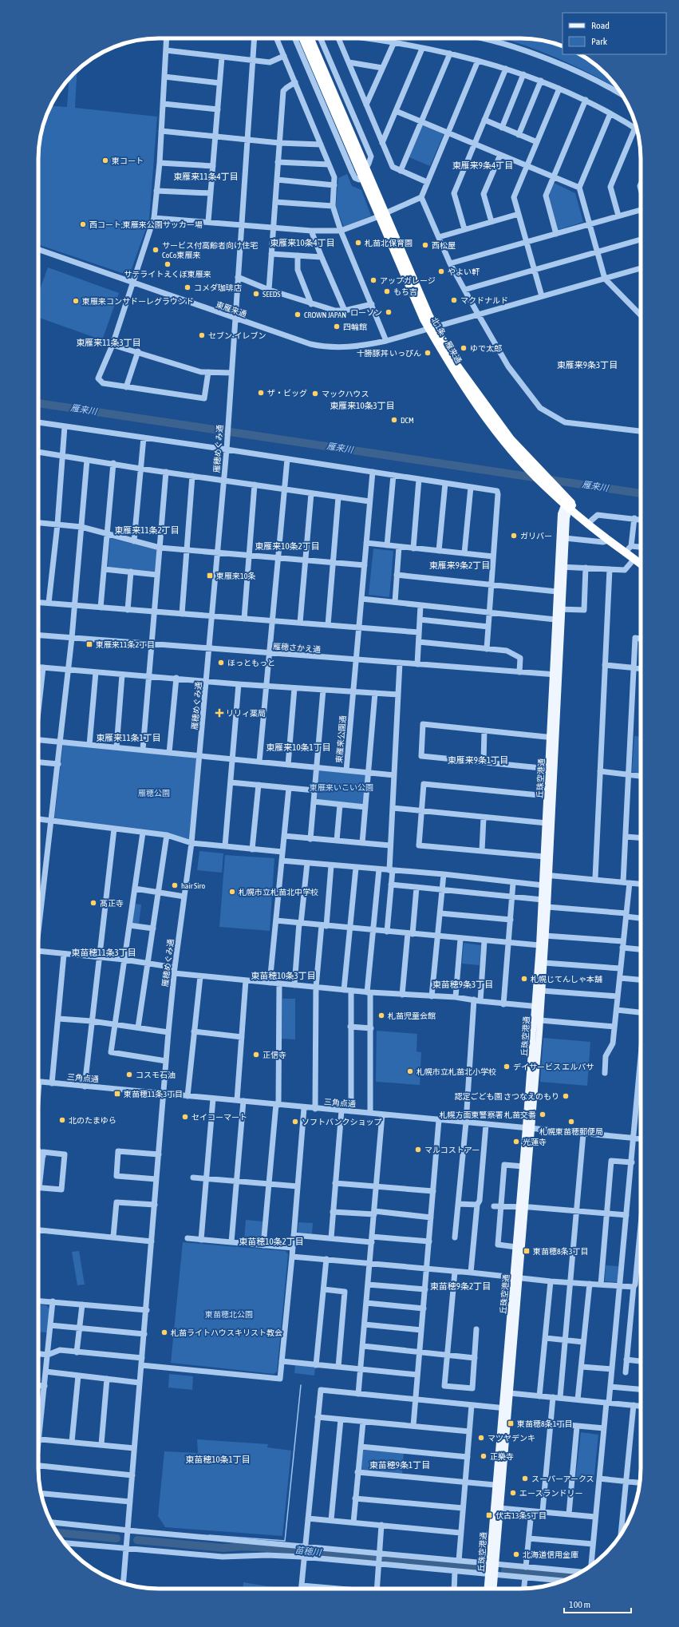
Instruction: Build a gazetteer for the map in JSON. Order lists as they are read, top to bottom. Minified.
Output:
{"streets":{"highway":["北1条・雁来通"],"main road":["丘珠空港通"],"street":["東雁来通","雁穂めぐみ通","雁穂さかえ通","東雁来公園通","三角点通"]},"crossings":[["東雁来通","北1条・雁来通"],["東雁来通","雁穂めぐみ通"],["北1条・雁来通","丘珠空港通"],["雁穂めぐみ通","雁穂さかえ通"],["雁穂めぐみ通","東雁来公園通"],["雁穂めぐみ通","三角点通"],["雁穂さかえ通","東雁来公園通"],["雁穂さかえ通","丘珠空港通"],["丘珠空港通","三角点通"]],"districts":["東雁来9条4丁目","東雁来11条4丁目","東雁来10条4丁目","東雁来11条3丁目","東雁来9条3丁目","東雁来10条3丁目","東雁来11条2丁目","東雁来10条2丁目","東雁来9条2丁目","東雁来11条1丁目","東雁来10条1丁目","東雁来9条1丁目","東苗穂11条3丁目","東苗穂10条3丁目","東苗穂9条3丁目","東苗穂10条2丁目","東苗穂9条2丁目","東苗穂10条1丁目","東苗穂9条1丁目"],"water":["雁来川","苗穂川"],"parks":["東雁来いこい公園","雁穂公園","東苗穂北公園"],"places":{"other":["東コート","西コート;東雁来公園サッカー場","札苗北保育園","西松屋","サービス付高齢者向け住宅 CoCo東雁来","サテライトえくぼ東雁来","やよい軒","アップガレージ","コメダ珈琲店","もち吉","SEEDS","マクドナルド","東雁来コンサドーレグラウンド","ローソン","CROWN JAPAN","四輪館","セブン-イレブン","ゆで太郎","十勝豚丼 いっぴん","ザ・ビッグ","マックハウス","DCM","ガリバー","ほっともっと","hair Siro","札幌市立札苗北中学校","髙正寺","札幌じてんしゃ本舗","札苗児童会館","正信寺","デイサービス エルパサ","札幌市立札苗北小学校","コスモ石油","認定ごども園 さつなえのもり","札幌方面東警察署 札苗交番","セイコーマート","北のたまゆら","ソフトバンクショップ","札幌東苗穂郵便局","光蓮寺","マルコストアー","札苗ライトハウスキリスト教会","マツヤデンキ","正樂寺","スーパーアークス","エースランドリー","北海道信用金庫"],"transit":["東雁来10条","東雁来11条2丁目","東苗穂11条3丁目","東苗穂8条3丁目","東苗穂8条1丁目","伏古13条5丁目"],"health":["リリィ薬局"]},"legend":["Road","Park"],"scale_bar":"100 m"}
